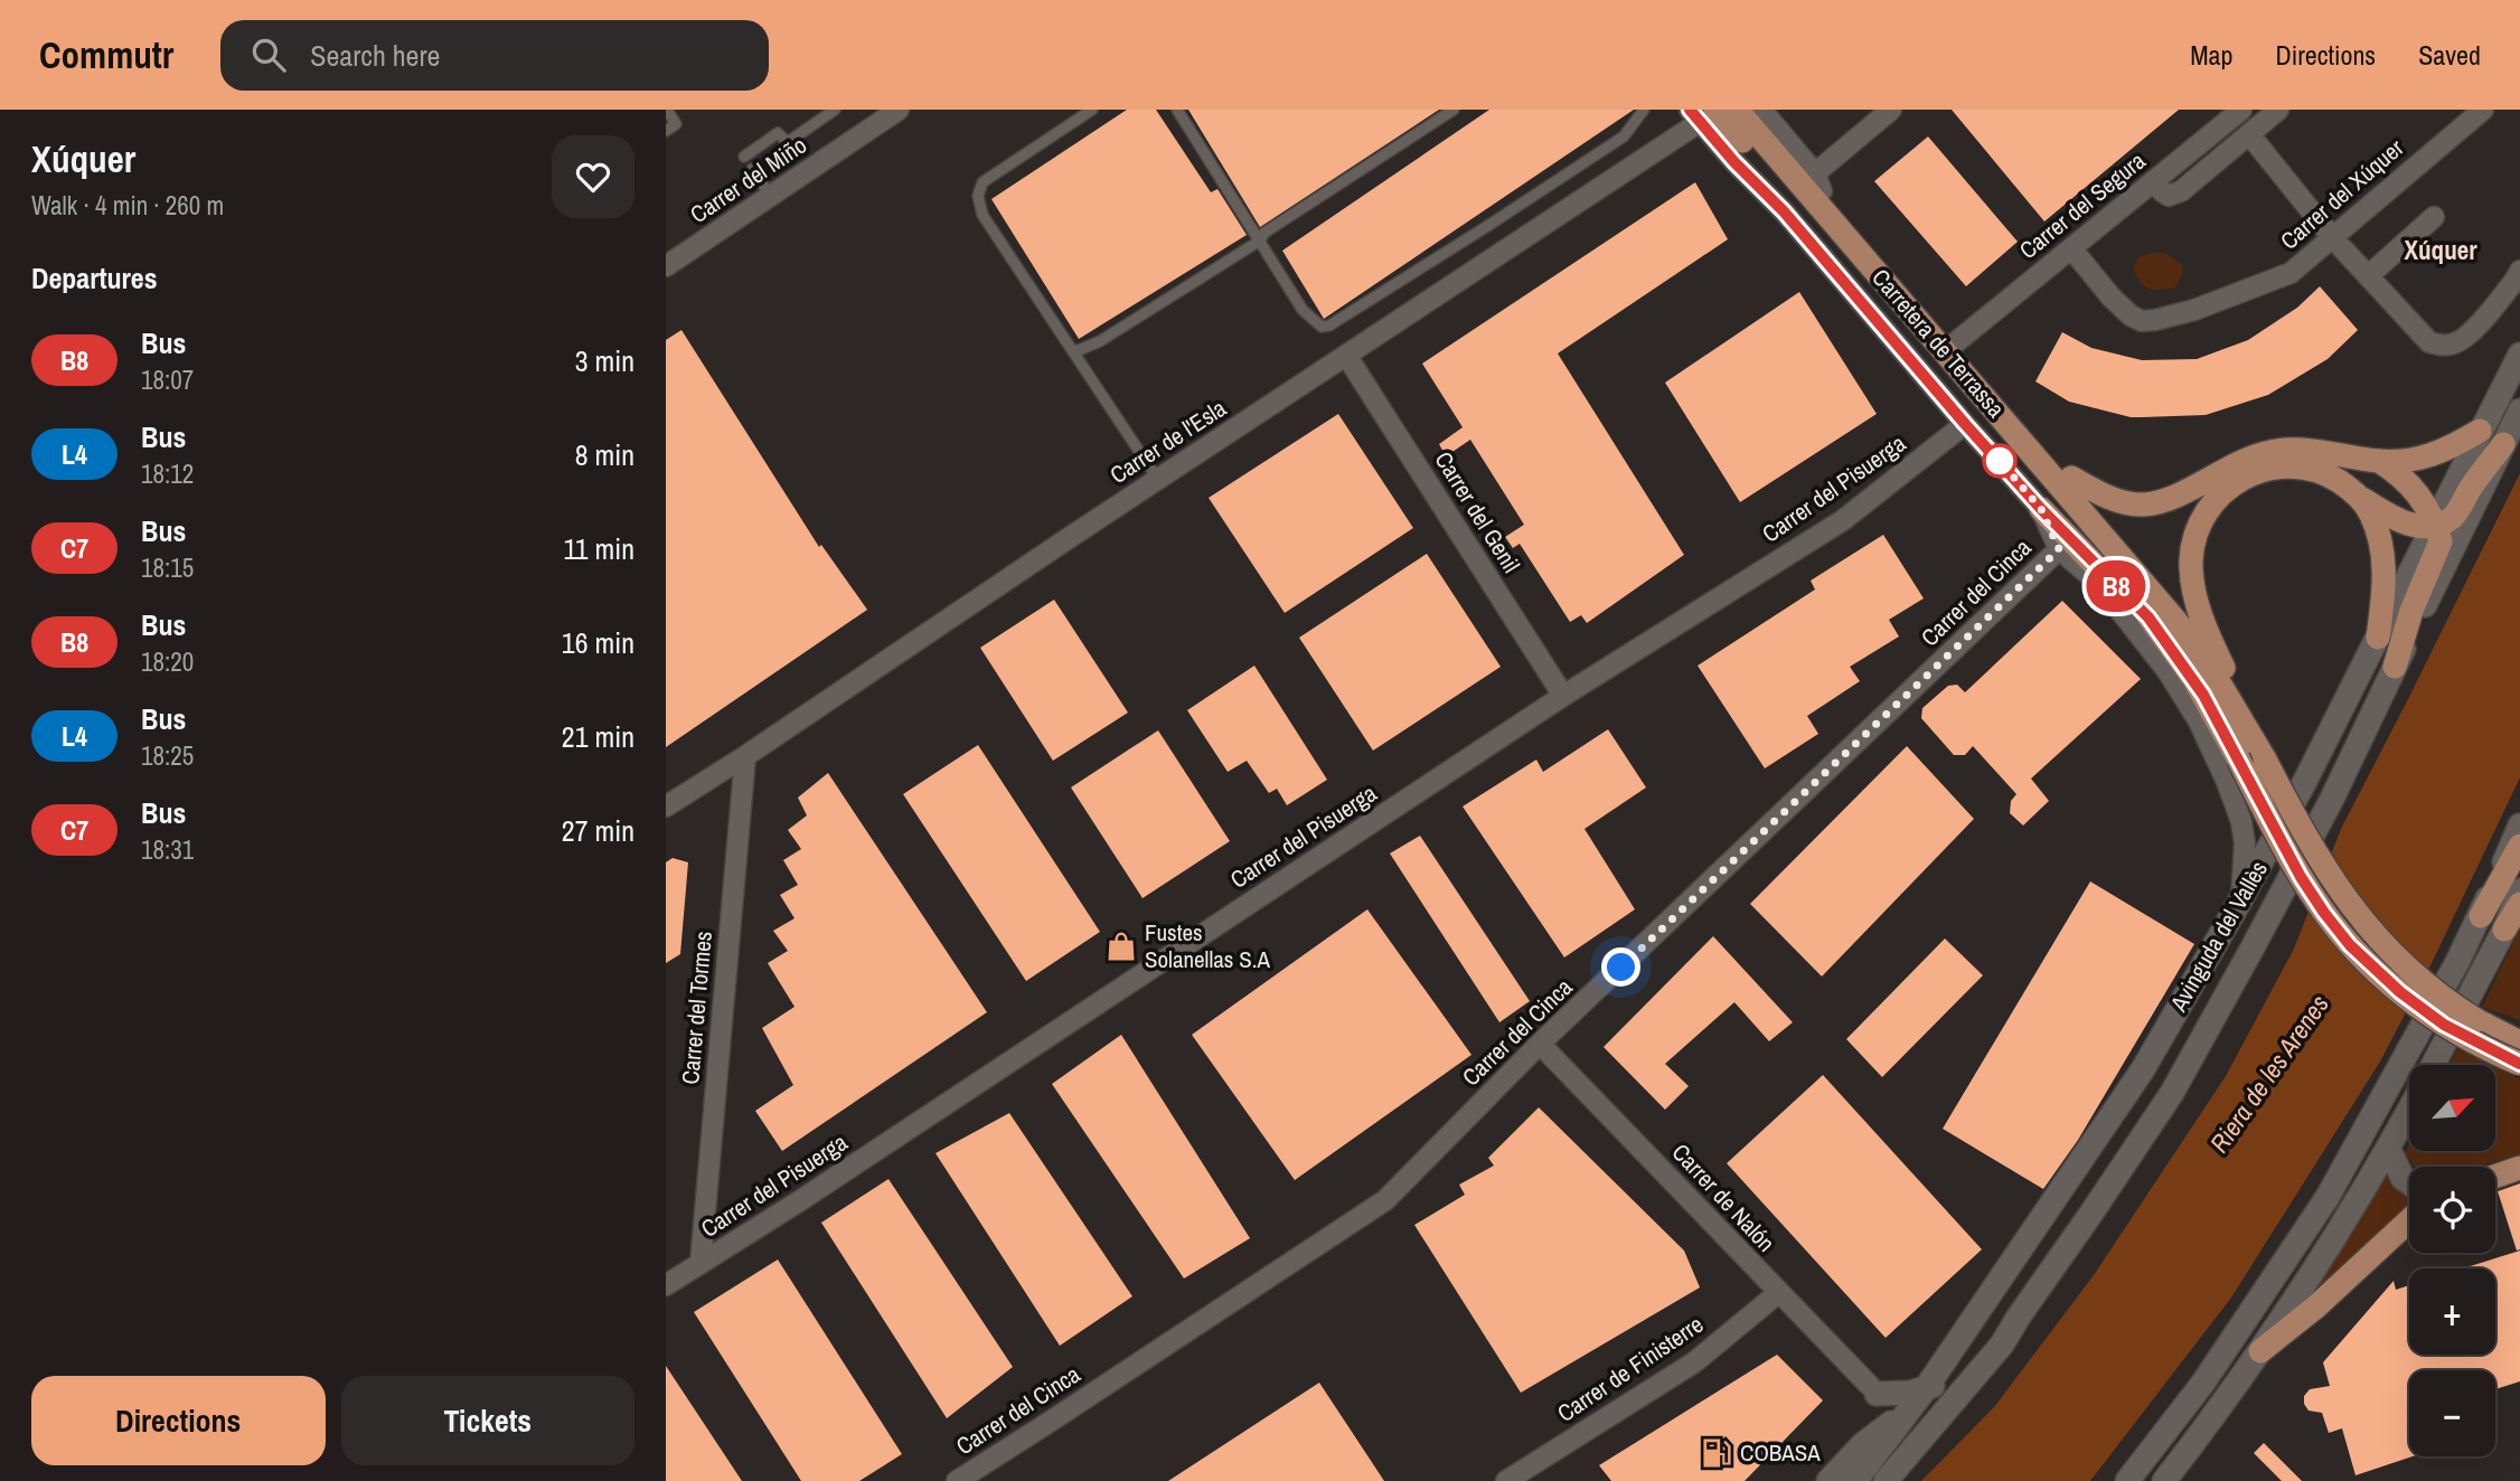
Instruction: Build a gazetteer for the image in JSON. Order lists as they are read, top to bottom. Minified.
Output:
{"streets":{"main road":["Carretera de Terrassa","Avinguda del Vallès"],"street":["Carrer del Miño","Carrer del Xúquer","Carrer del Segura","Carrer de l'Esla","Carrer del Pisuerga","Carrer del Genil","Carrer del Cinca","Carrer del Tormes","Carrer de Nalón","Carrer de Finisterre"]},"crossings":[["Carrer del Xúquer","Carrer del Segura"],["Carretera de Terrassa","Carrer de l'Esla"],["Carrer de l'Esla","Carrer del Genil"],["Carrer de l'Esla","Carrer del Tormes"],["Carrer del Pisuerga","Carrer del Genil"],["Carrer del Pisuerga","Carrer del Tormes"],["Carrer del Cinca","Carrer de Nalón"],["Carrer de Nalón","Carrer de Finisterre"]],"districts":["Xúquer"],"water":["Riera de les Arenes"],"places":{"shop":["Fustes Solanellas S.A"],"fuel station":["COBASA"]},"lines":["bus line B8"],"north":"top right","page":{"header":"Commutr","search":"Search here","nav":["Map","Directions","Saved"],"heading":[["Xúquer","Walk · 4 min · 260 m"],"Departures"],"on_map":"B8","list":[{"mark":"B8","name":"Bus","note":"18:07","value":"3 min"},{"mark":"L4","name":"Bus","note":"18:12","value":"8 min"},{"mark":"C7","name":"Bus","note":"18:15","value":"11 min"},{"mark":"B8","name":"Bus","note":"18:20","value":"16 min"},{"mark":"L4","name":"Bus","note":"18:25","value":"21 min"},{"mark":"C7","name":"Bus","note":"18:31","value":"27 min"}],"map_buttons":["+","−"],"buttons":["Directions","Tickets"]}}
